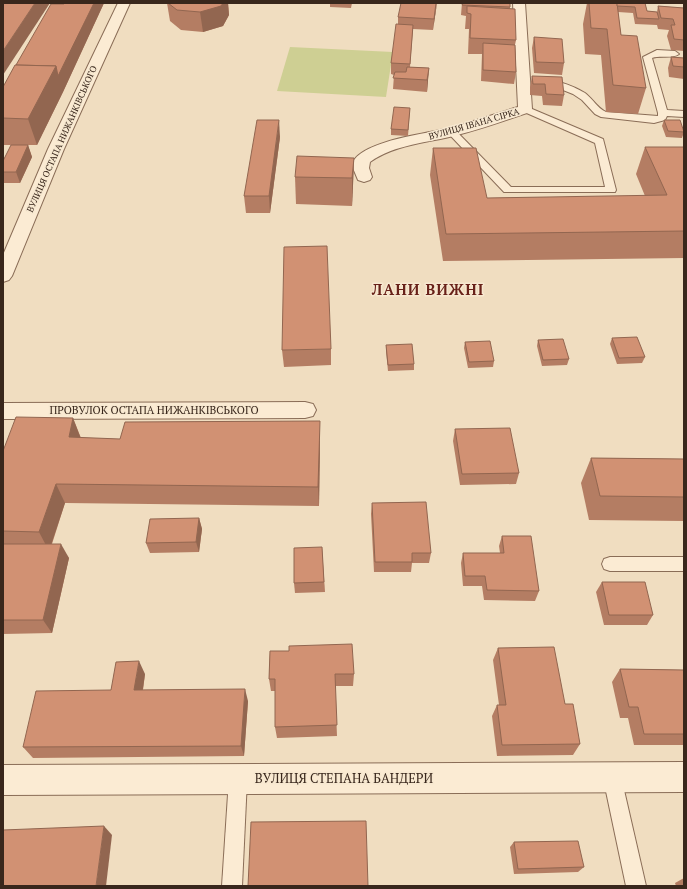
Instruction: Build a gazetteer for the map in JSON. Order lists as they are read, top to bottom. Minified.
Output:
{"streets":{"street":["ВУЛИЦЯ ІВАНА СІРКА","ВУЛИЦЯ ОСТАПА НИЖАНКІВСЬКОГО","ПРОВУЛОК ОСТАПА НИЖАНКІВСЬКОГО","ВУЛИЦЯ СТЕПАНА БАНДЕРИ"]},"districts":["ЛАНИ ВИЖНІ"]}
